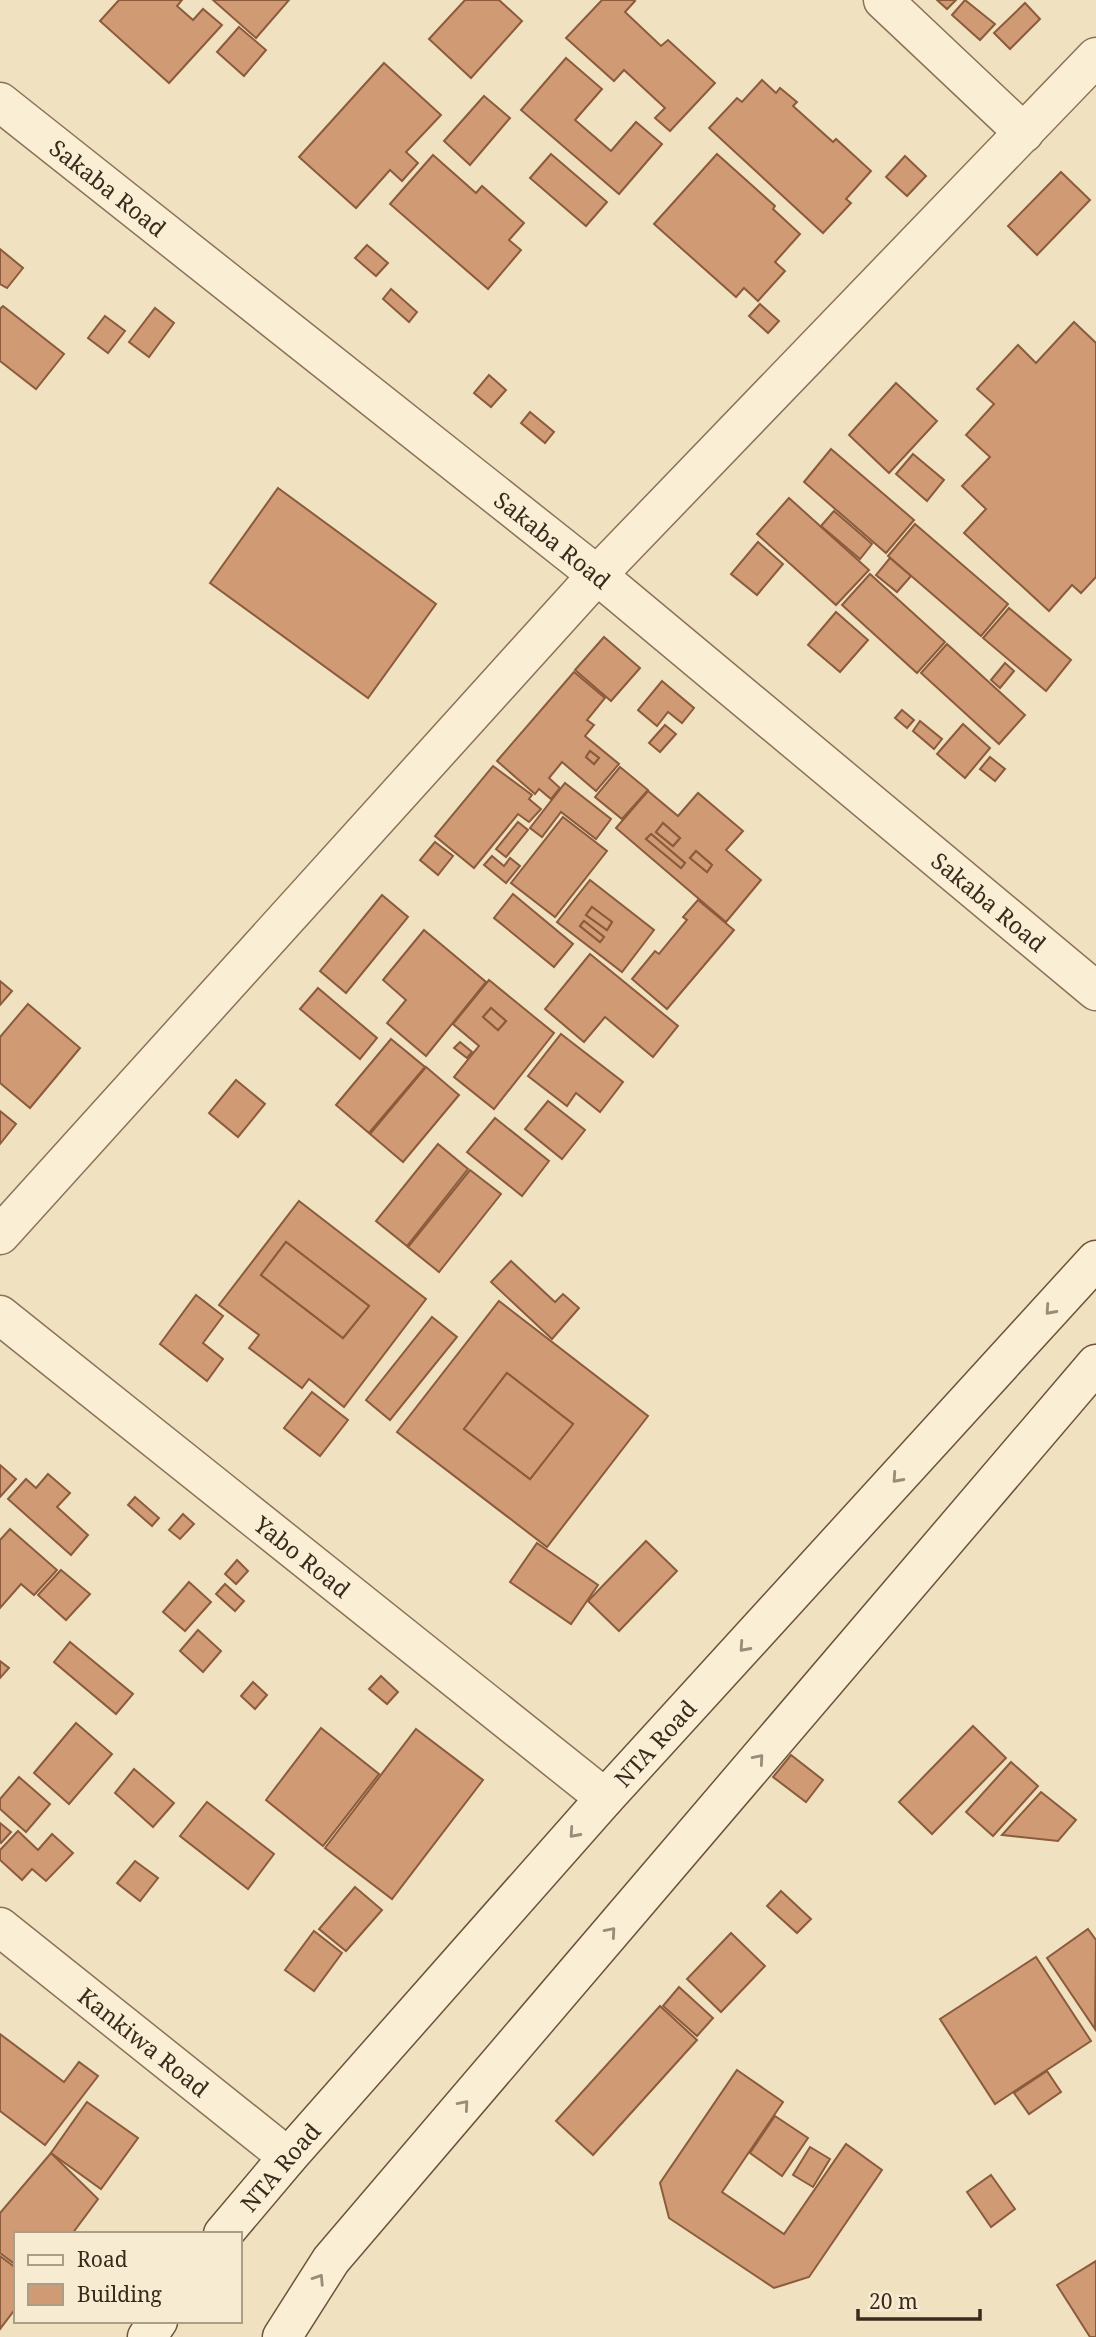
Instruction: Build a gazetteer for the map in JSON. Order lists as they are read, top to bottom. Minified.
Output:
{"streets":{"street":["Sakaba Road","Yabo Road","NTA Road","Kankiwa Road"]},"crossings":[["Yabo Road","NTA Road"],["NTA Road","Kankiwa Road"]],"legend":["Road","Building"],"scale_bar":"20 m"}
